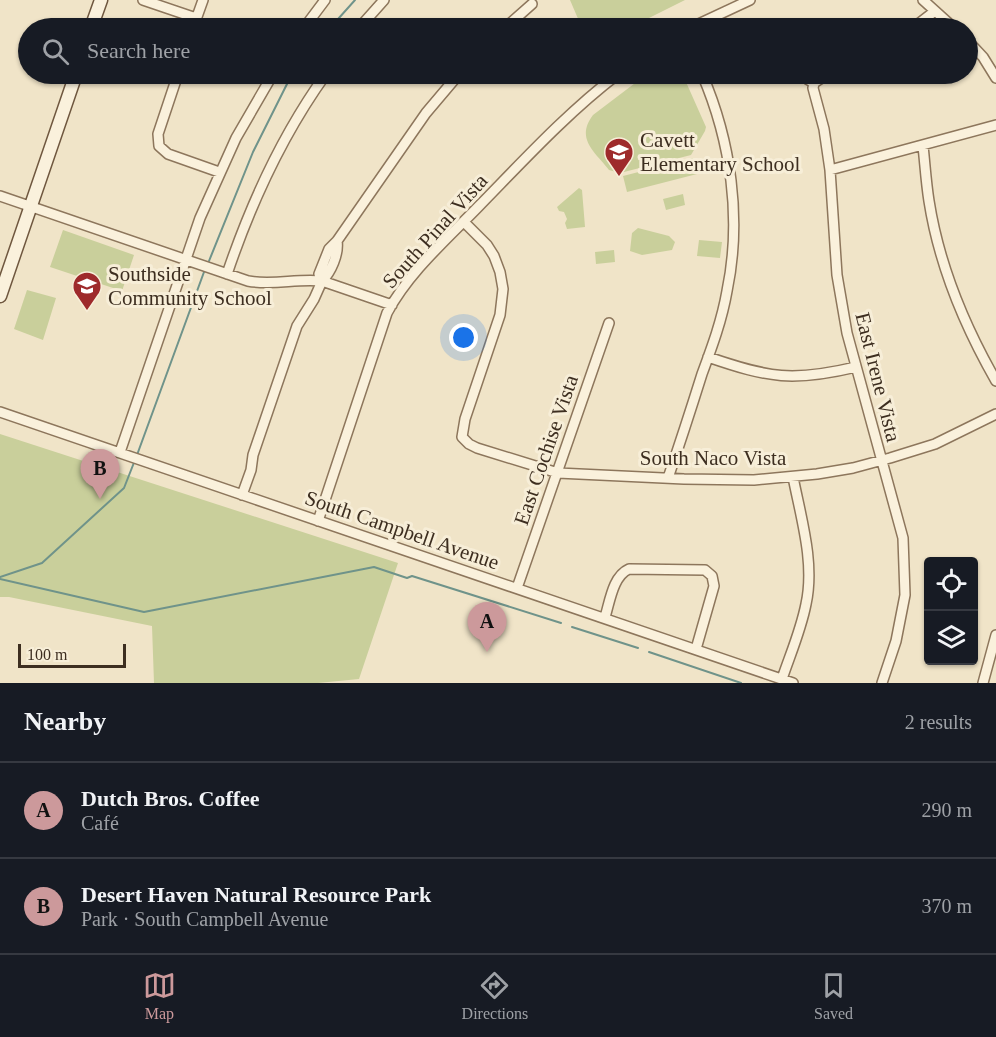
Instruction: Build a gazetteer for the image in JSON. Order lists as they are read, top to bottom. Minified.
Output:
{"streets":{"street":["South Pinal Vista","East Irene Vista","East Cochise Vista","South Naco Vista","South Campbell Avenue"]},"crossings":[["South Pinal Vista","South Naco Vista"],["South Pinal Vista","South Campbell Avenue"],["East Irene Vista","South Naco Vista"],["East Cochise Vista","South Naco Vista"],["East Cochise Vista","South Campbell Avenue"]],"places":{"school or university":["Cavett Elementary School","Southside Community School"]},"scale_bar":"100 m","page":{"search":"Search here","pins":["B","A"],"scale":"100 m","heading":["Nearby","2 results"],"list":[{"mark":"A","name":"Dutch Bros. Coffee","note":"Café","value":"290 m"},{"mark":"B","name":"Desert Haven Natural Resource Park","note":"Park · South Campbell Avenue","value":"370 m"}],"nav":["Map","Directions","Saved"]}}
